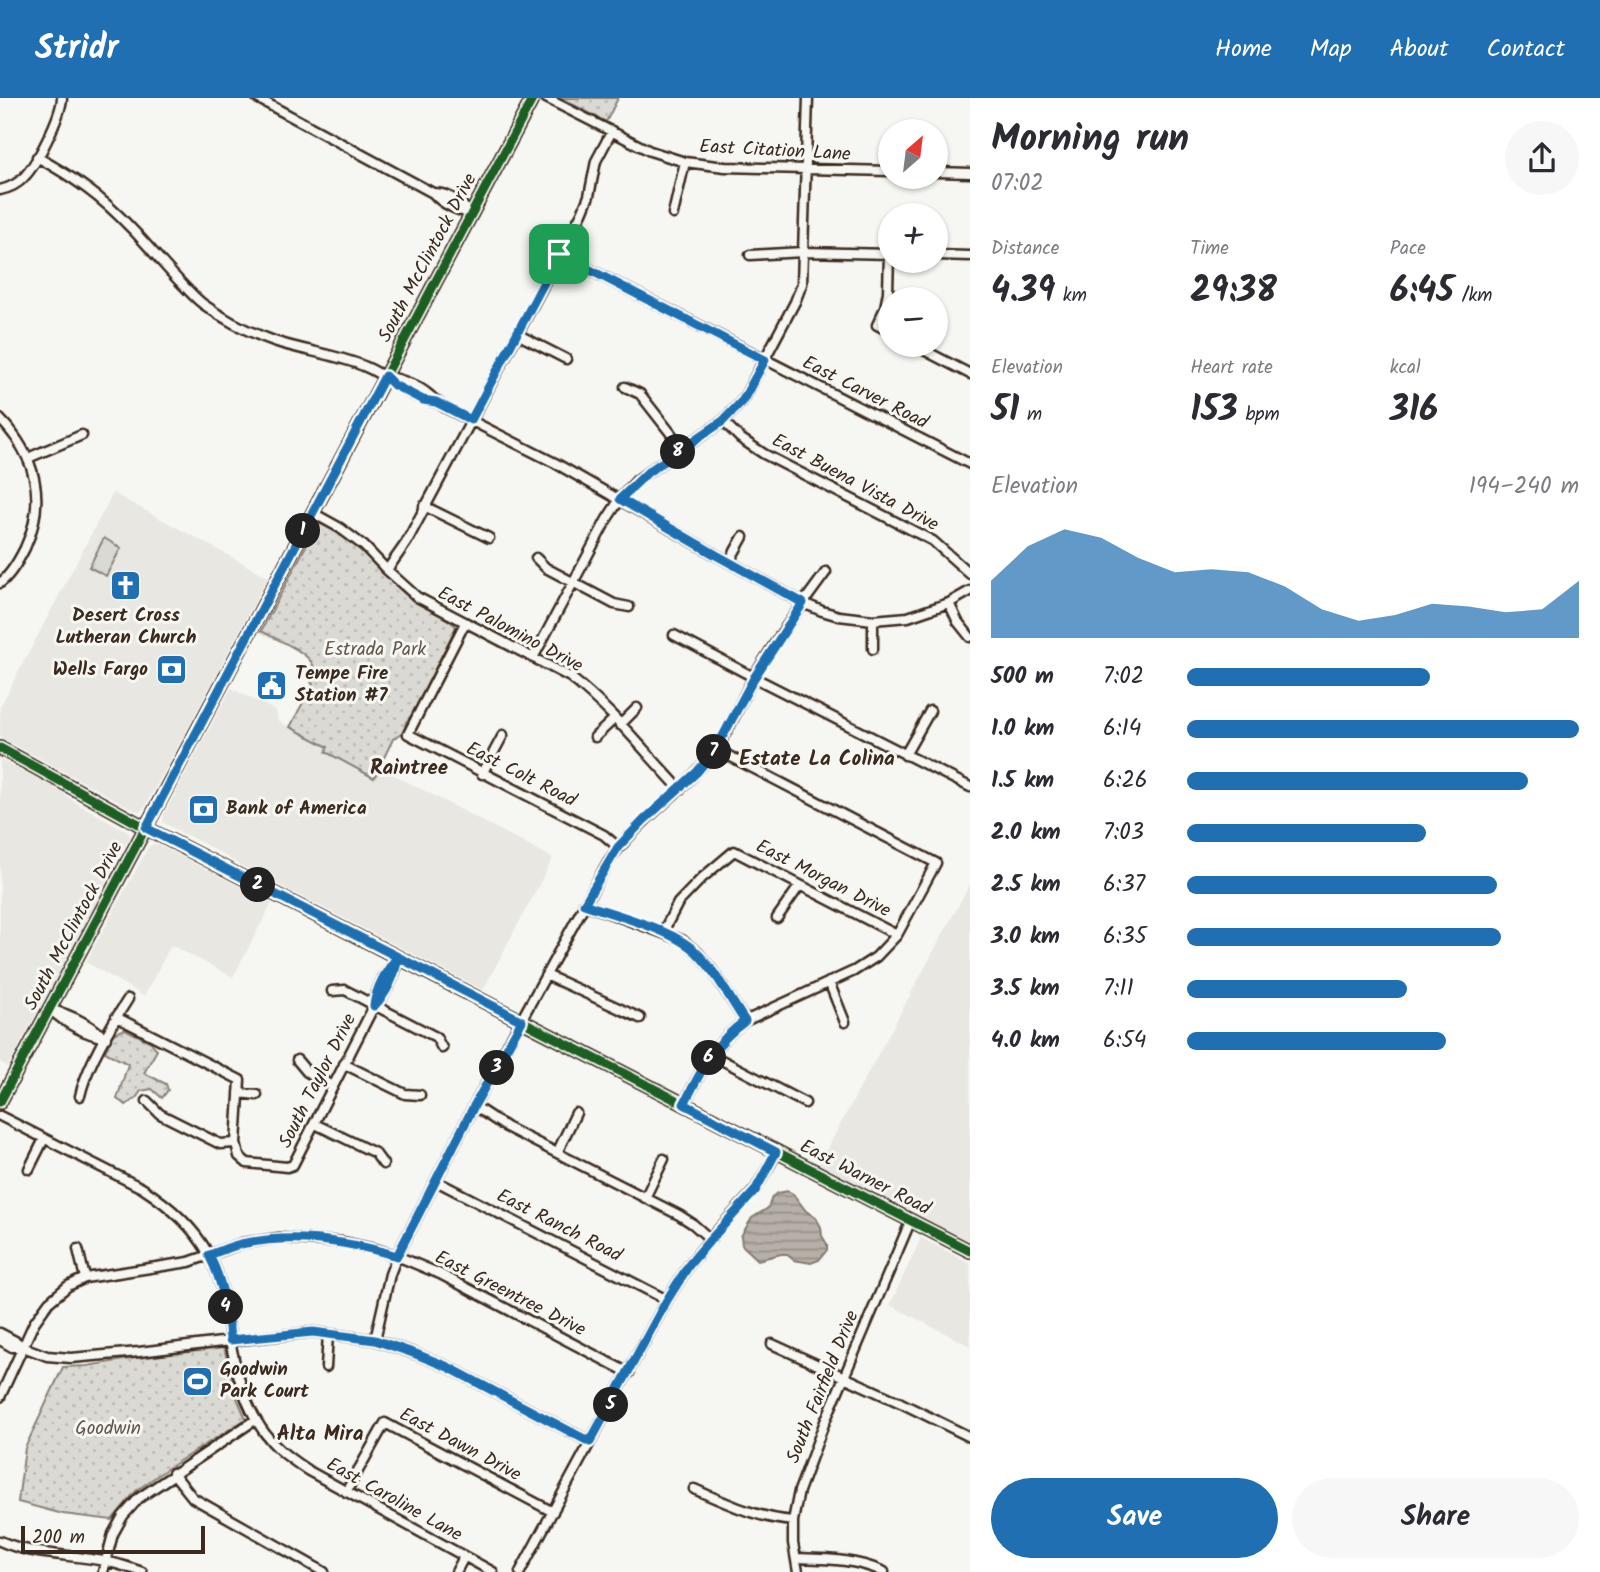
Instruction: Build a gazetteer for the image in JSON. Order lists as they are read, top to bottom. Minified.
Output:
{"streets":{"main road":["South McClintock Drive","East Warner Road"],"street":["East Citation Lane","East Carver Road","East Buena Vista Drive","East Palomino Drive","East Colt Road","East Morgan Drive","South Taylor Drive","East Ranch Road","East Greentree Drive","South Fairfield Drive","East Dawn Drive","East Caroline Lane"]},"crossings":[["South McClintock Drive","East Palomino Drive"],["South McClintock Drive","East Warner Road"],["East Palomino Drive","East Colt Road"],["South Taylor Drive","East Warner Road"],["East Warner Road","South Fairfield Drive"],["East Greentree Drive","East Caroline Lane"],["East Dawn Drive","East Caroline Lane"]],"districts":["Estate La Colina","Raintree","Alta Mira"],"parks":["Estrada Park","Goodwin"],"places":{"church":["Desert Cross Lutheran Church"],"bank":["Wells Fargo","Bank of America"],"public building":["Tempe Fire Station #7"],"sports":["Goodwin Park Court"]},"scale_bar":"200 m","north":"top right","page":{"header":"Stridr","nav":["Home","Map","About","Contact"],"heading":["Morning run","07:02"],"map_buttons":["+","−"],"stats":[["Distance","4.39 km"],["Time","29:38"],["Pace","6:45 /km"],["Elevation","51 m"],["Heart rate","153 bpm"],["kcal","316"]],"pins":["8","1","7","2","6","3","4","5"],"chart":["Elevation","194–240 m"],"list":[{"name":"500 m","note":"7:02"},{"name":"1.0 km","note":"6:14"},{"name":"1.5 km","note":"6:26"},{"name":"2.0 km","note":"7:03"},{"name":"2.5 km","note":"6:37"},{"name":"3.0 km","note":"6:35"},{"name":"3.5 km","note":"7:11"},{"name":"4.0 km","note":"6:54"}],"buttons":["Save","Share"],"scale":"200 m"}}
